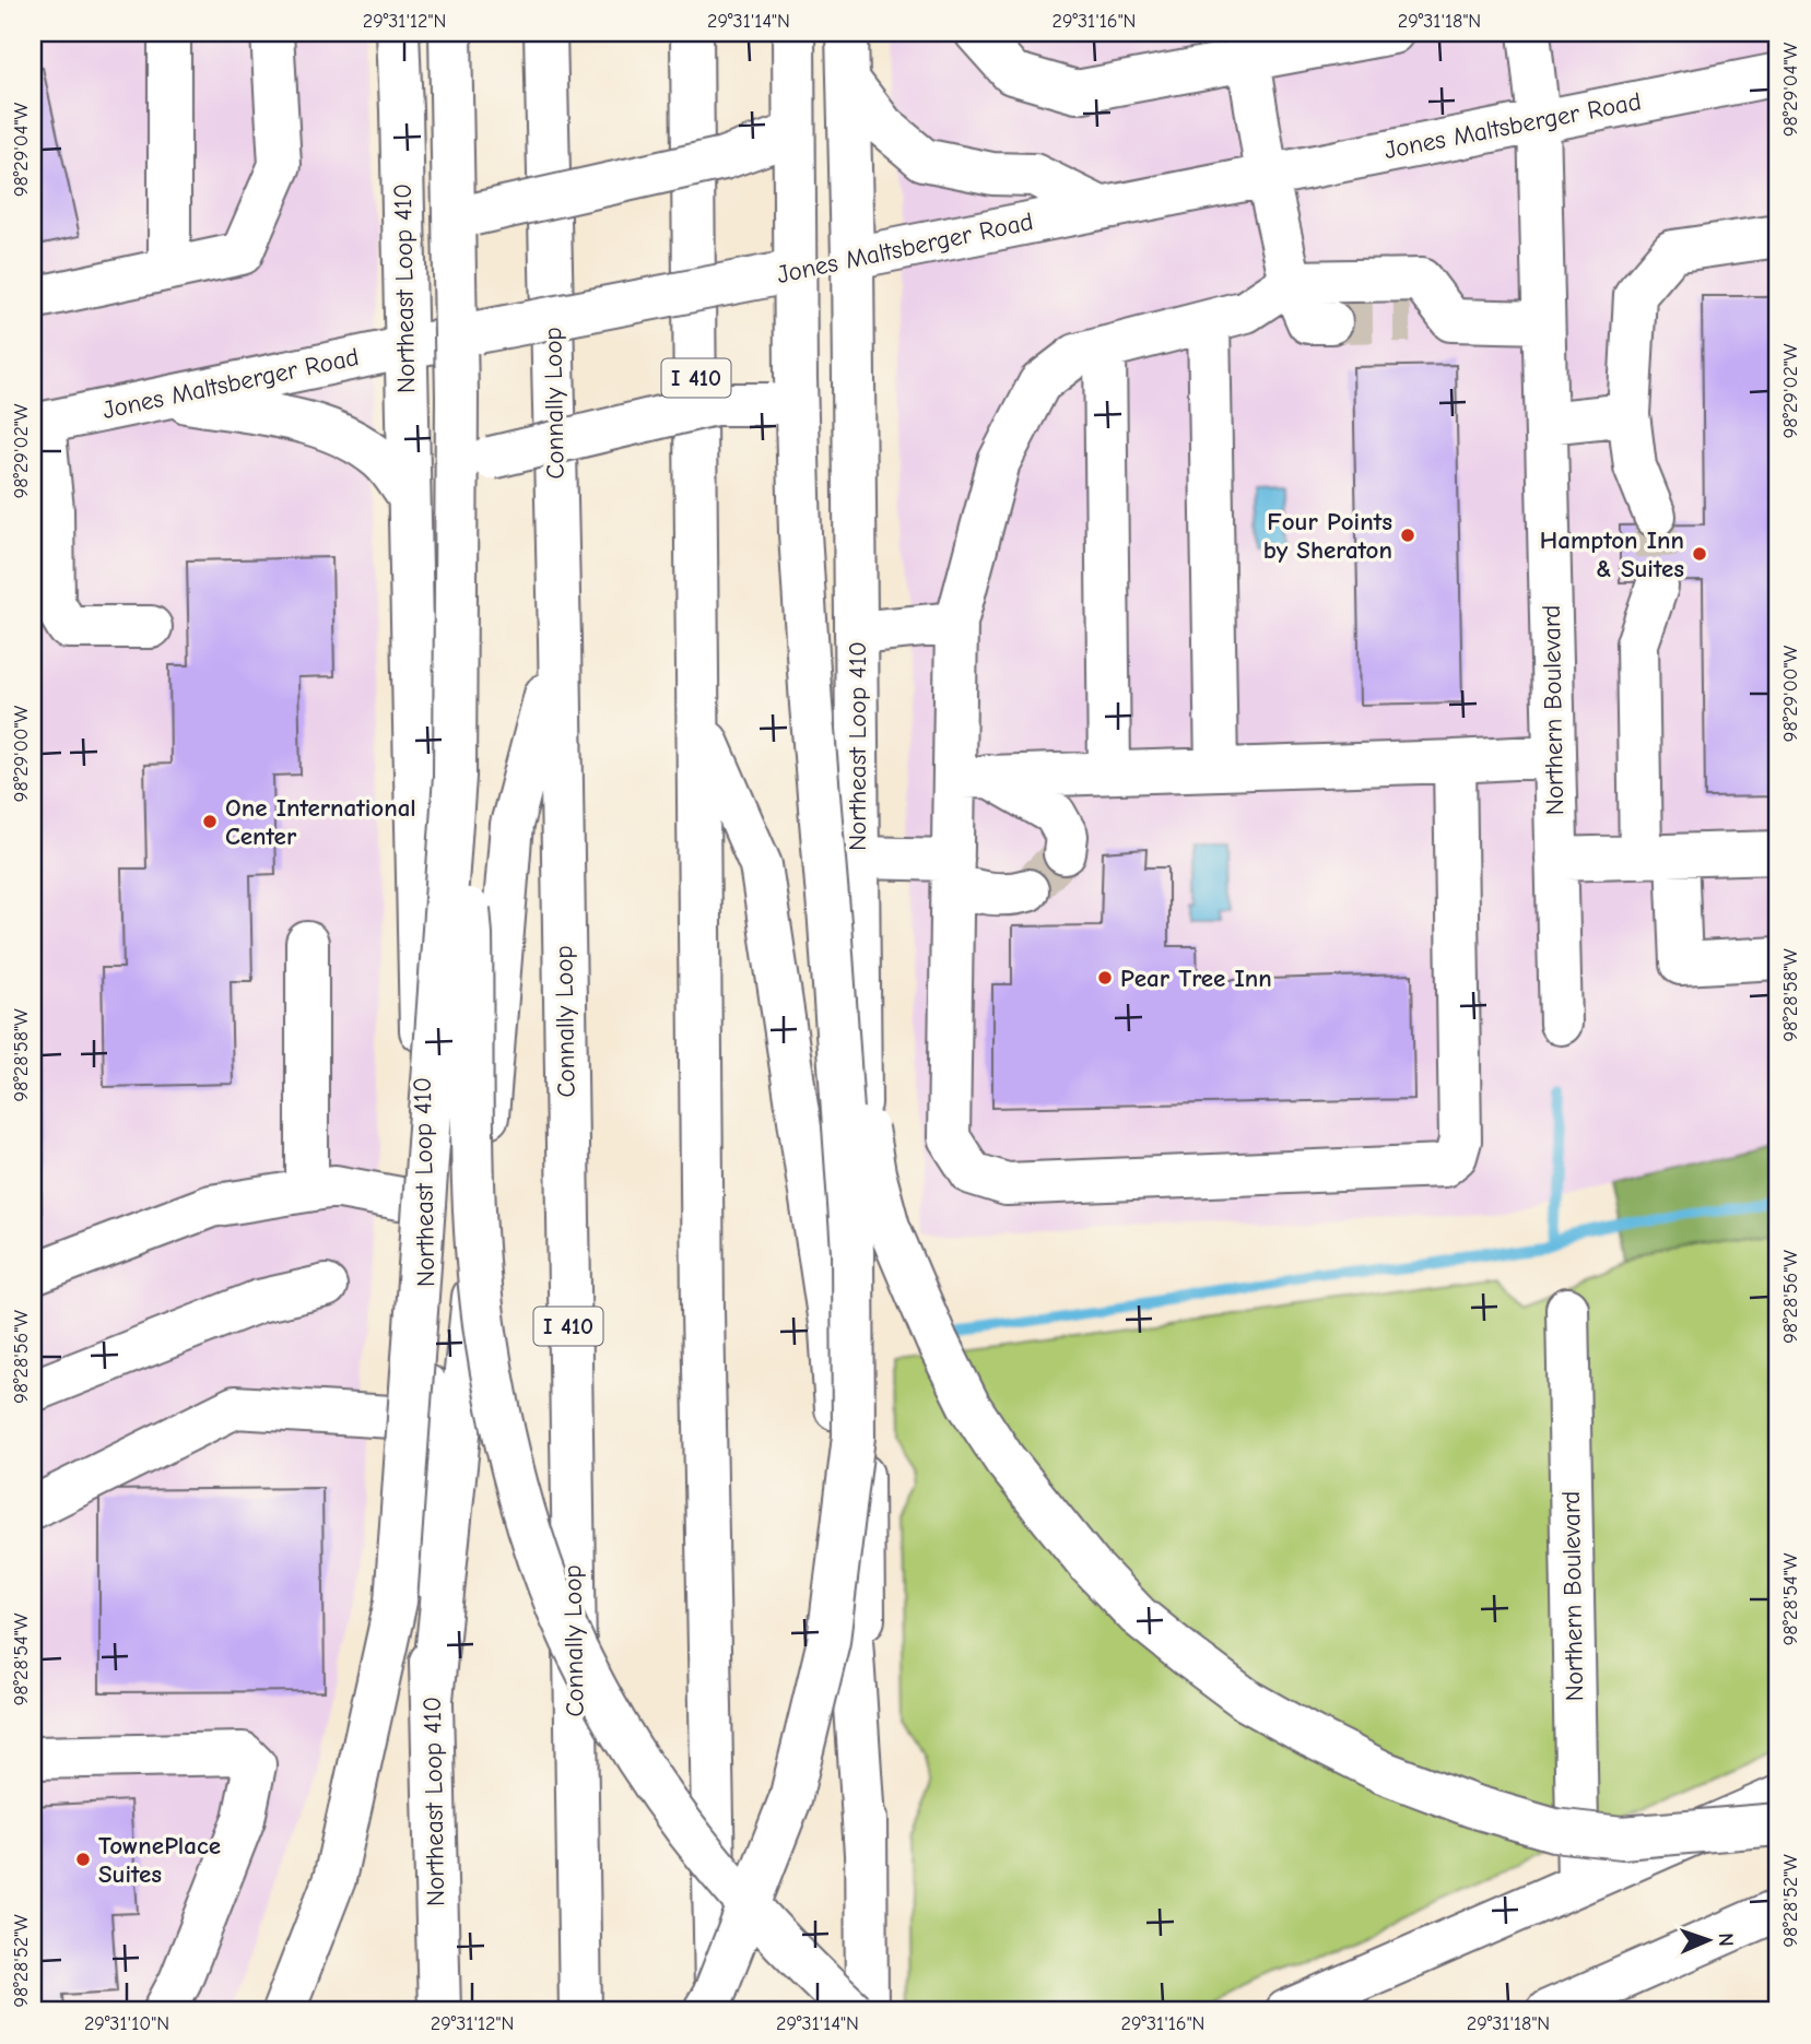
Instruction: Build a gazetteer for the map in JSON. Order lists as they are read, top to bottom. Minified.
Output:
{"streets":{"main road":["Jones Maltsberger Road","Northeast Loop 410","I 410","Connally Loop","Northern Boulevard"]},"crossings":[["Jones Maltsberger Road","Northeast Loop 410"],["Jones Maltsberger Road","Northern Boulevard"]],"places":["Four Points by Sheraton","Hampton Inn & Suites","One International Center","Pear Tree Inn","TownePlace Suites"],"north":"right","coordinates":["29°31'12\"N","29°31'14\"N","29°31'16\"N","29°31'18\"N","98°29'04\"W","98°29'02\"W","98°29'00\"W","98°28'58\"W","98°28'56\"W","98°28'54\"W","98°28'52\"W","29°31'10\"N"]}
